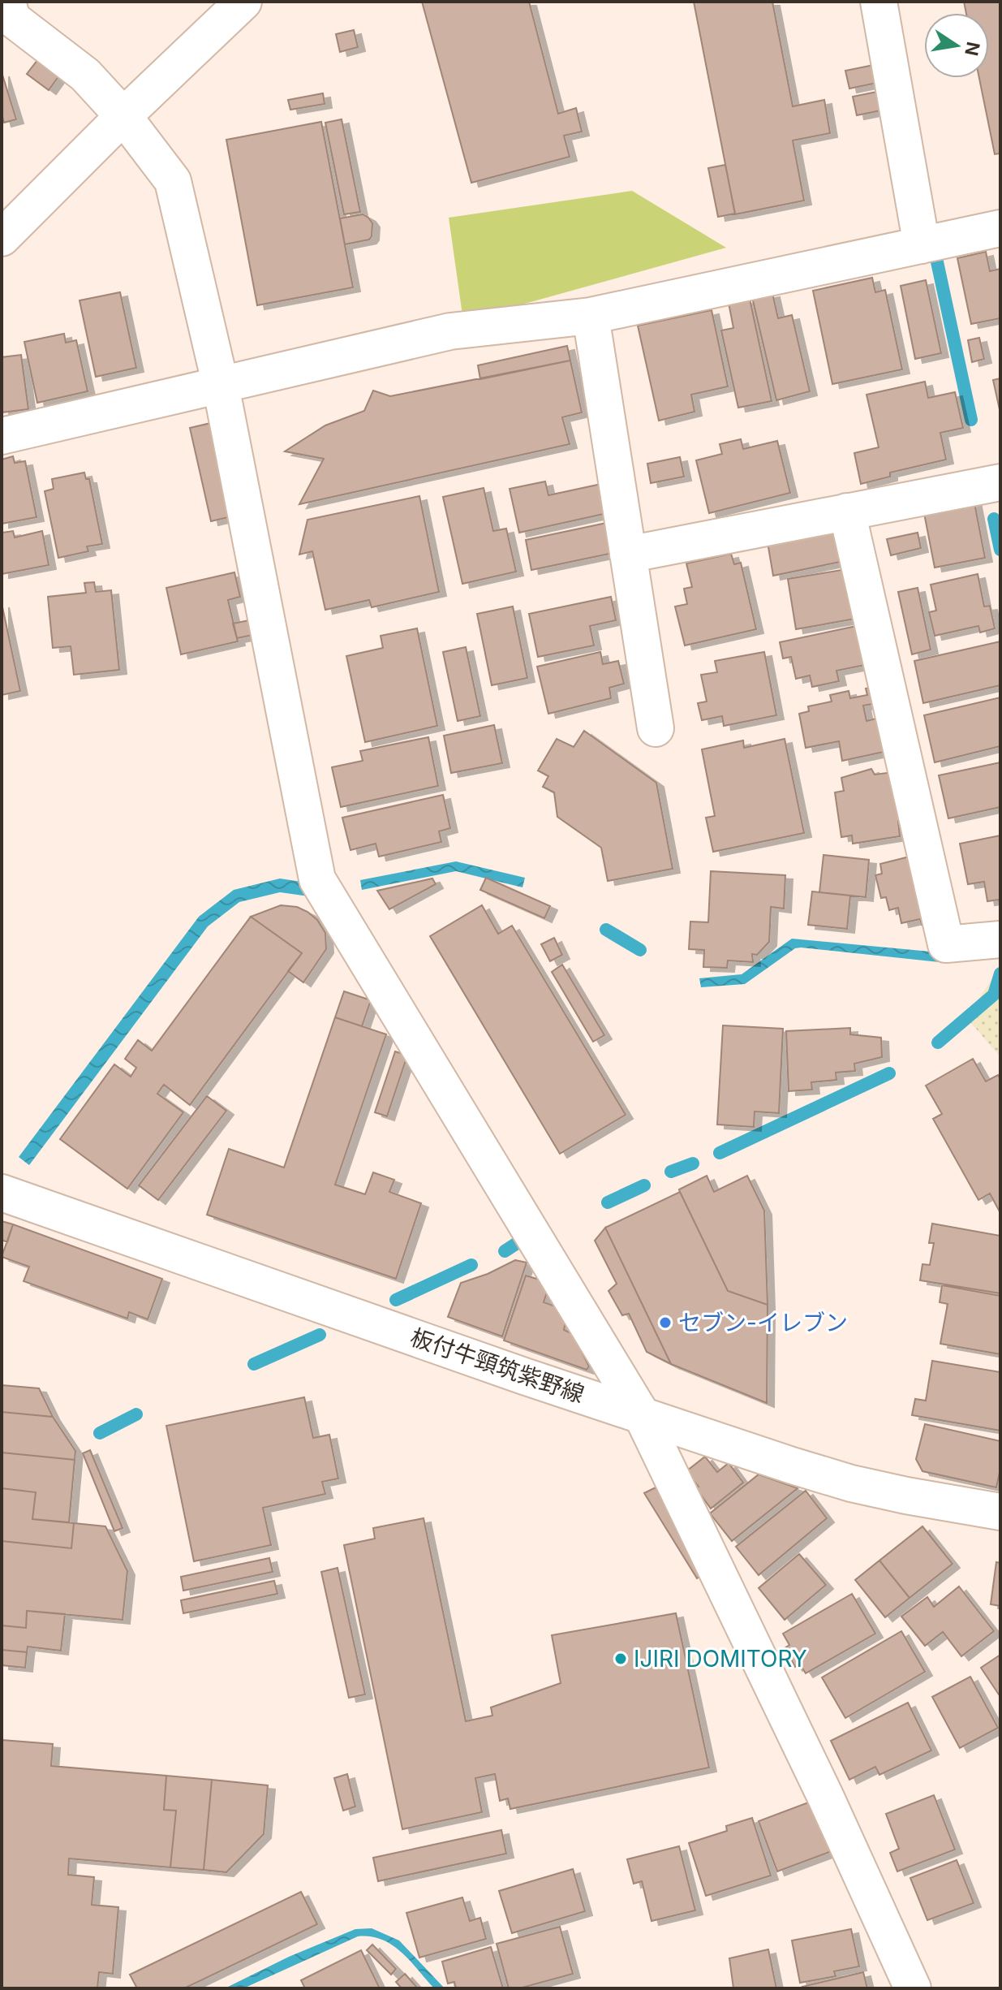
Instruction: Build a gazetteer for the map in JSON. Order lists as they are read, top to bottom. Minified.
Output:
{"streets":{"street":["板付牛頸筑紫野線"]},"places":["セブン-イレブン","IJIRI DOMITORY"],"north":"right"}
